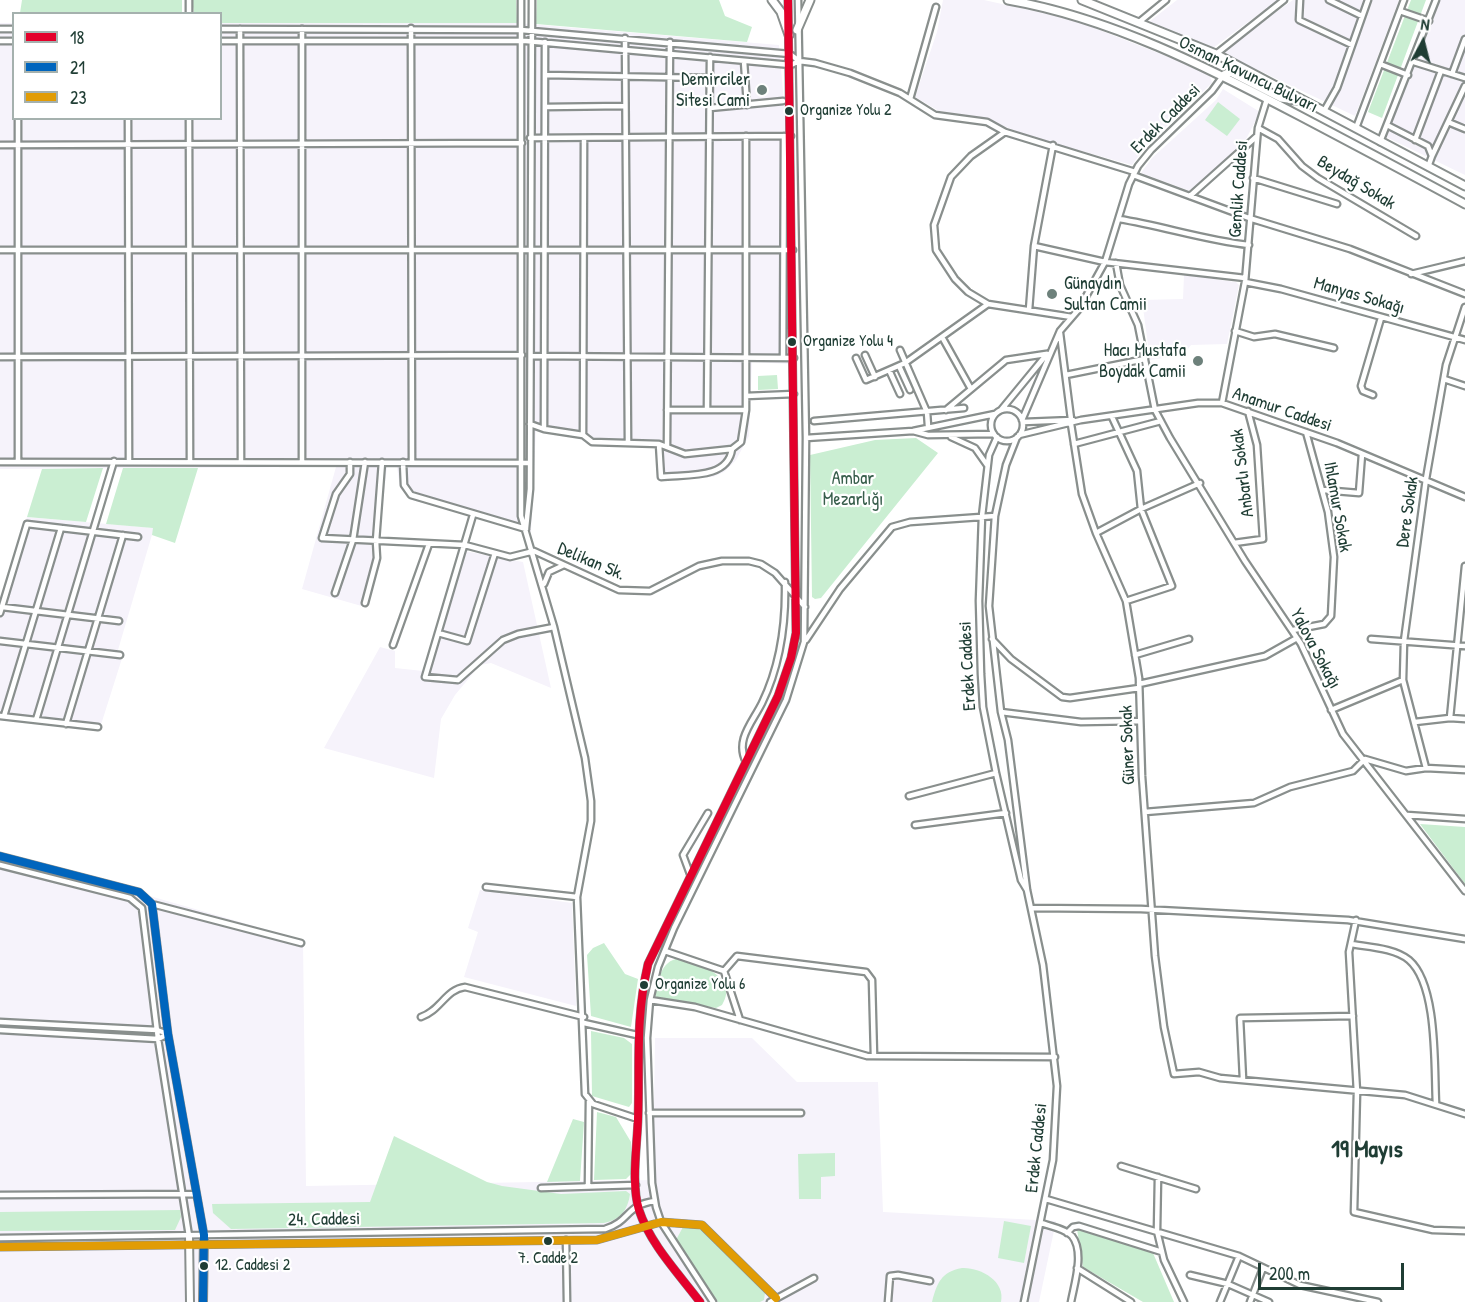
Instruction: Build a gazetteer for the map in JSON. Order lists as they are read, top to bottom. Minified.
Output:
{"streets":{"highway":["Osman Kavuncu Bulvarı"],"street":["Erdek Caddesi","Beydağ Sokak","Gemlik Caddesi","Manyas Sokağı","Anamur Caddesi","Anbarlı Sokak","Ihlamur Sokak","Dere Sokak","Delikan Sk.","Yalova Sokağı","Güner Sokak","24. Caddesi"]},"crossings":[["Osman Kavuncu Bulvarı","Erdek Caddesi"],["Osman Kavuncu Bulvarı","Gemlik Caddesi"],["Erdek Caddesi","Manyas Sokağı"],["Erdek Caddesi","Güner Sokak"],["Beydağ Sokak","Gemlik Caddesi"],["Gemlik Caddesi","Manyas Sokağı"],["Gemlik Caddesi","Anamur Caddesi"],["Manyas Sokağı","Dere Sokak"],["Manyas Sokağı","Yalova Sokağı"],["Anamur Caddesi","Anbarlı Sokak"],["Anamur Caddesi","Ihlamur Sokak"],["Anamur Caddesi","Dere Sokak"],["Anamur Caddesi","Yalova Sokağı"],["Anamur Caddesi","Güner Sokak"],["Anbarlı Sokak","Yalova Sokağı"],["Ihlamur Sokak","Yalova Sokağı"]],"districts":["19 Mayıs"],"parks":["Ambar Mezarlığı"],"places":["Demirciler Sitesi Cami","Organize Yolu 2","Günaydın Sultan Camii","Organize Yolu 4","Hacı Mustafa Boydak Camii","Organize Yolu 6","7. Cadde 2","12. Caddesi 2"],"lines":["transit line 18","transit line 21","transit line 23"],"legend":["18","21","23"],"scale_bar":"200 m","north":"top"}
